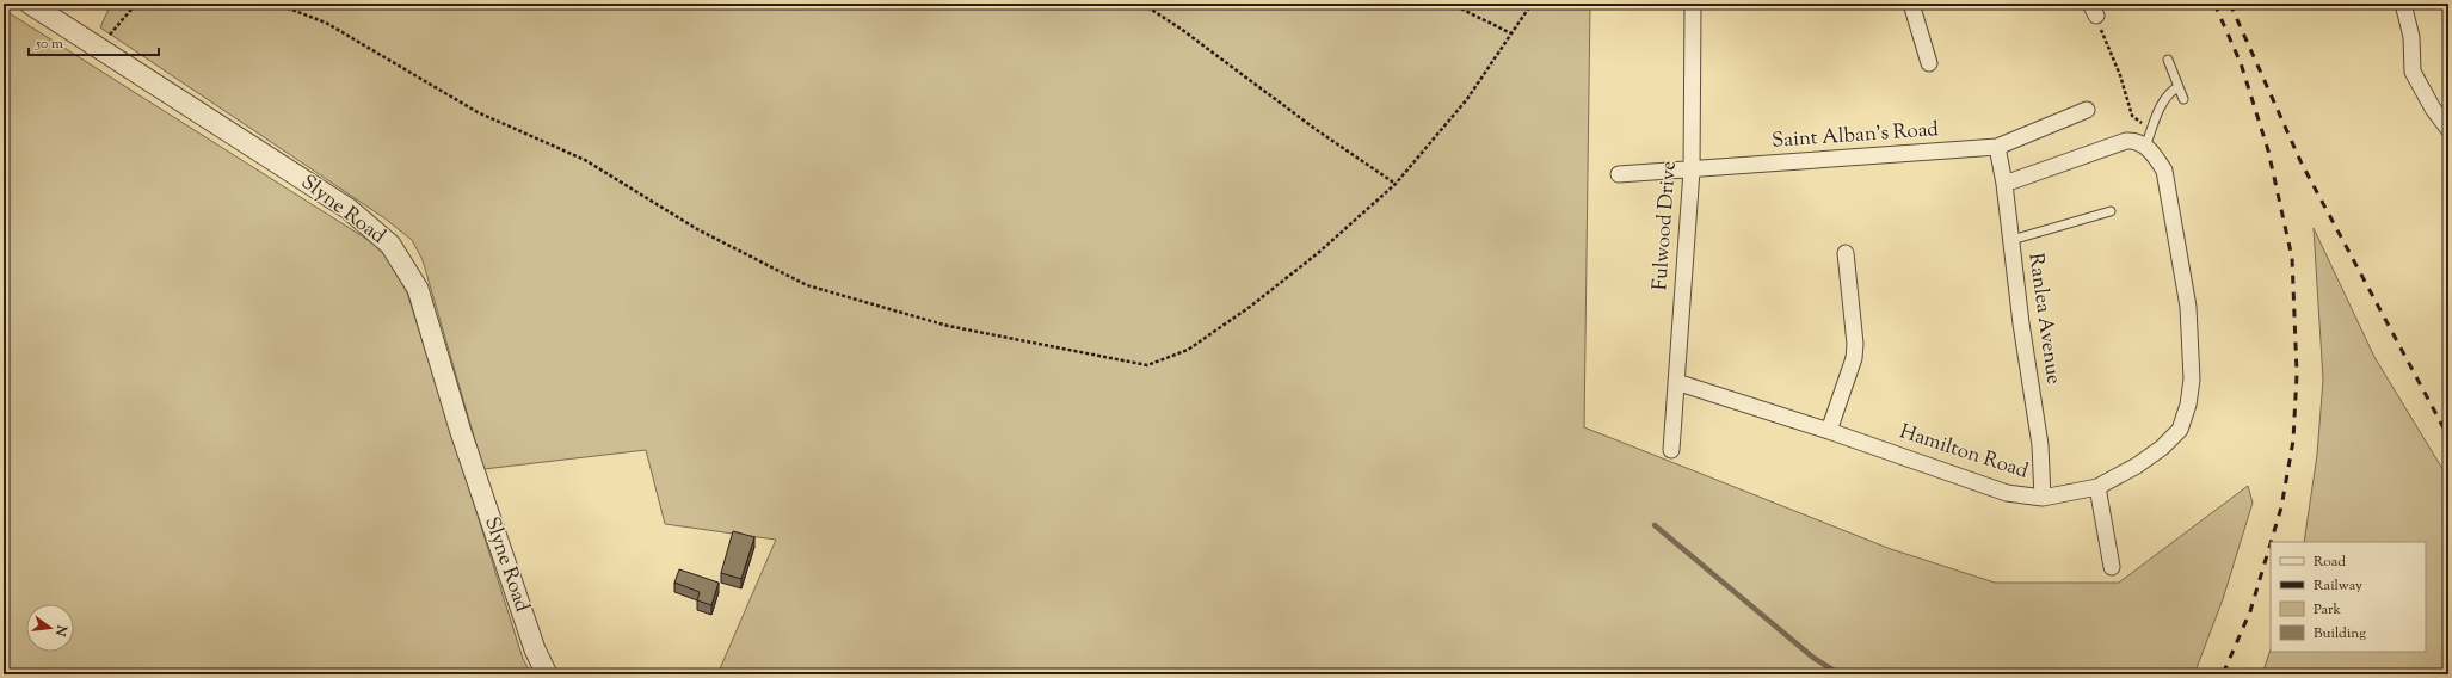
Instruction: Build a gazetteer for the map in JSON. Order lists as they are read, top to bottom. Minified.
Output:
{"streets":{"street":["Saint Alban's Road","Slyne Road","Fulwood Drive","Ranlea Avenue","Hamilton Road"]},"crossings":[["Saint Alban's Road","Fulwood Drive"],["Saint Alban's Road","Ranlea Avenue"],["Fulwood Drive","Hamilton Road"],["Ranlea Avenue","Hamilton Road"]],"legend":["Road","Railway","Park","Building"],"scale_bar":"50 m","north":"right"}
